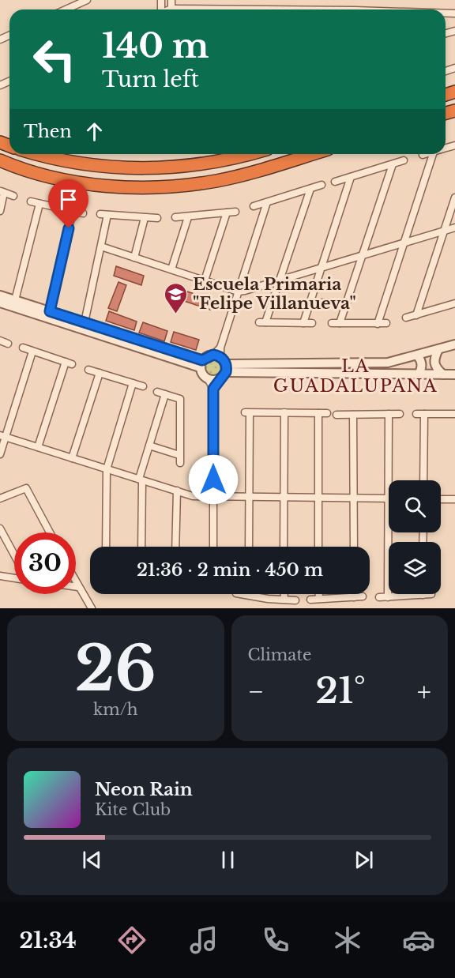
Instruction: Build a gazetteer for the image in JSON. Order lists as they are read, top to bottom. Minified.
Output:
{"districts":["LA GUADALUPANA"],"places":{"school or university":["Escuela Primaria \"Felipe Villanueva\""]},"page":{"turn":["140 m","Turn left"],"then":"Then","limit":"30","trip":"21:36 · 2 min · 450 m","tile":[["26","km/h"],"Climate"],"heat":["−","21°","+"],"song":["Neon Rain","Kite Club"],"tabs":"21:34"}}
